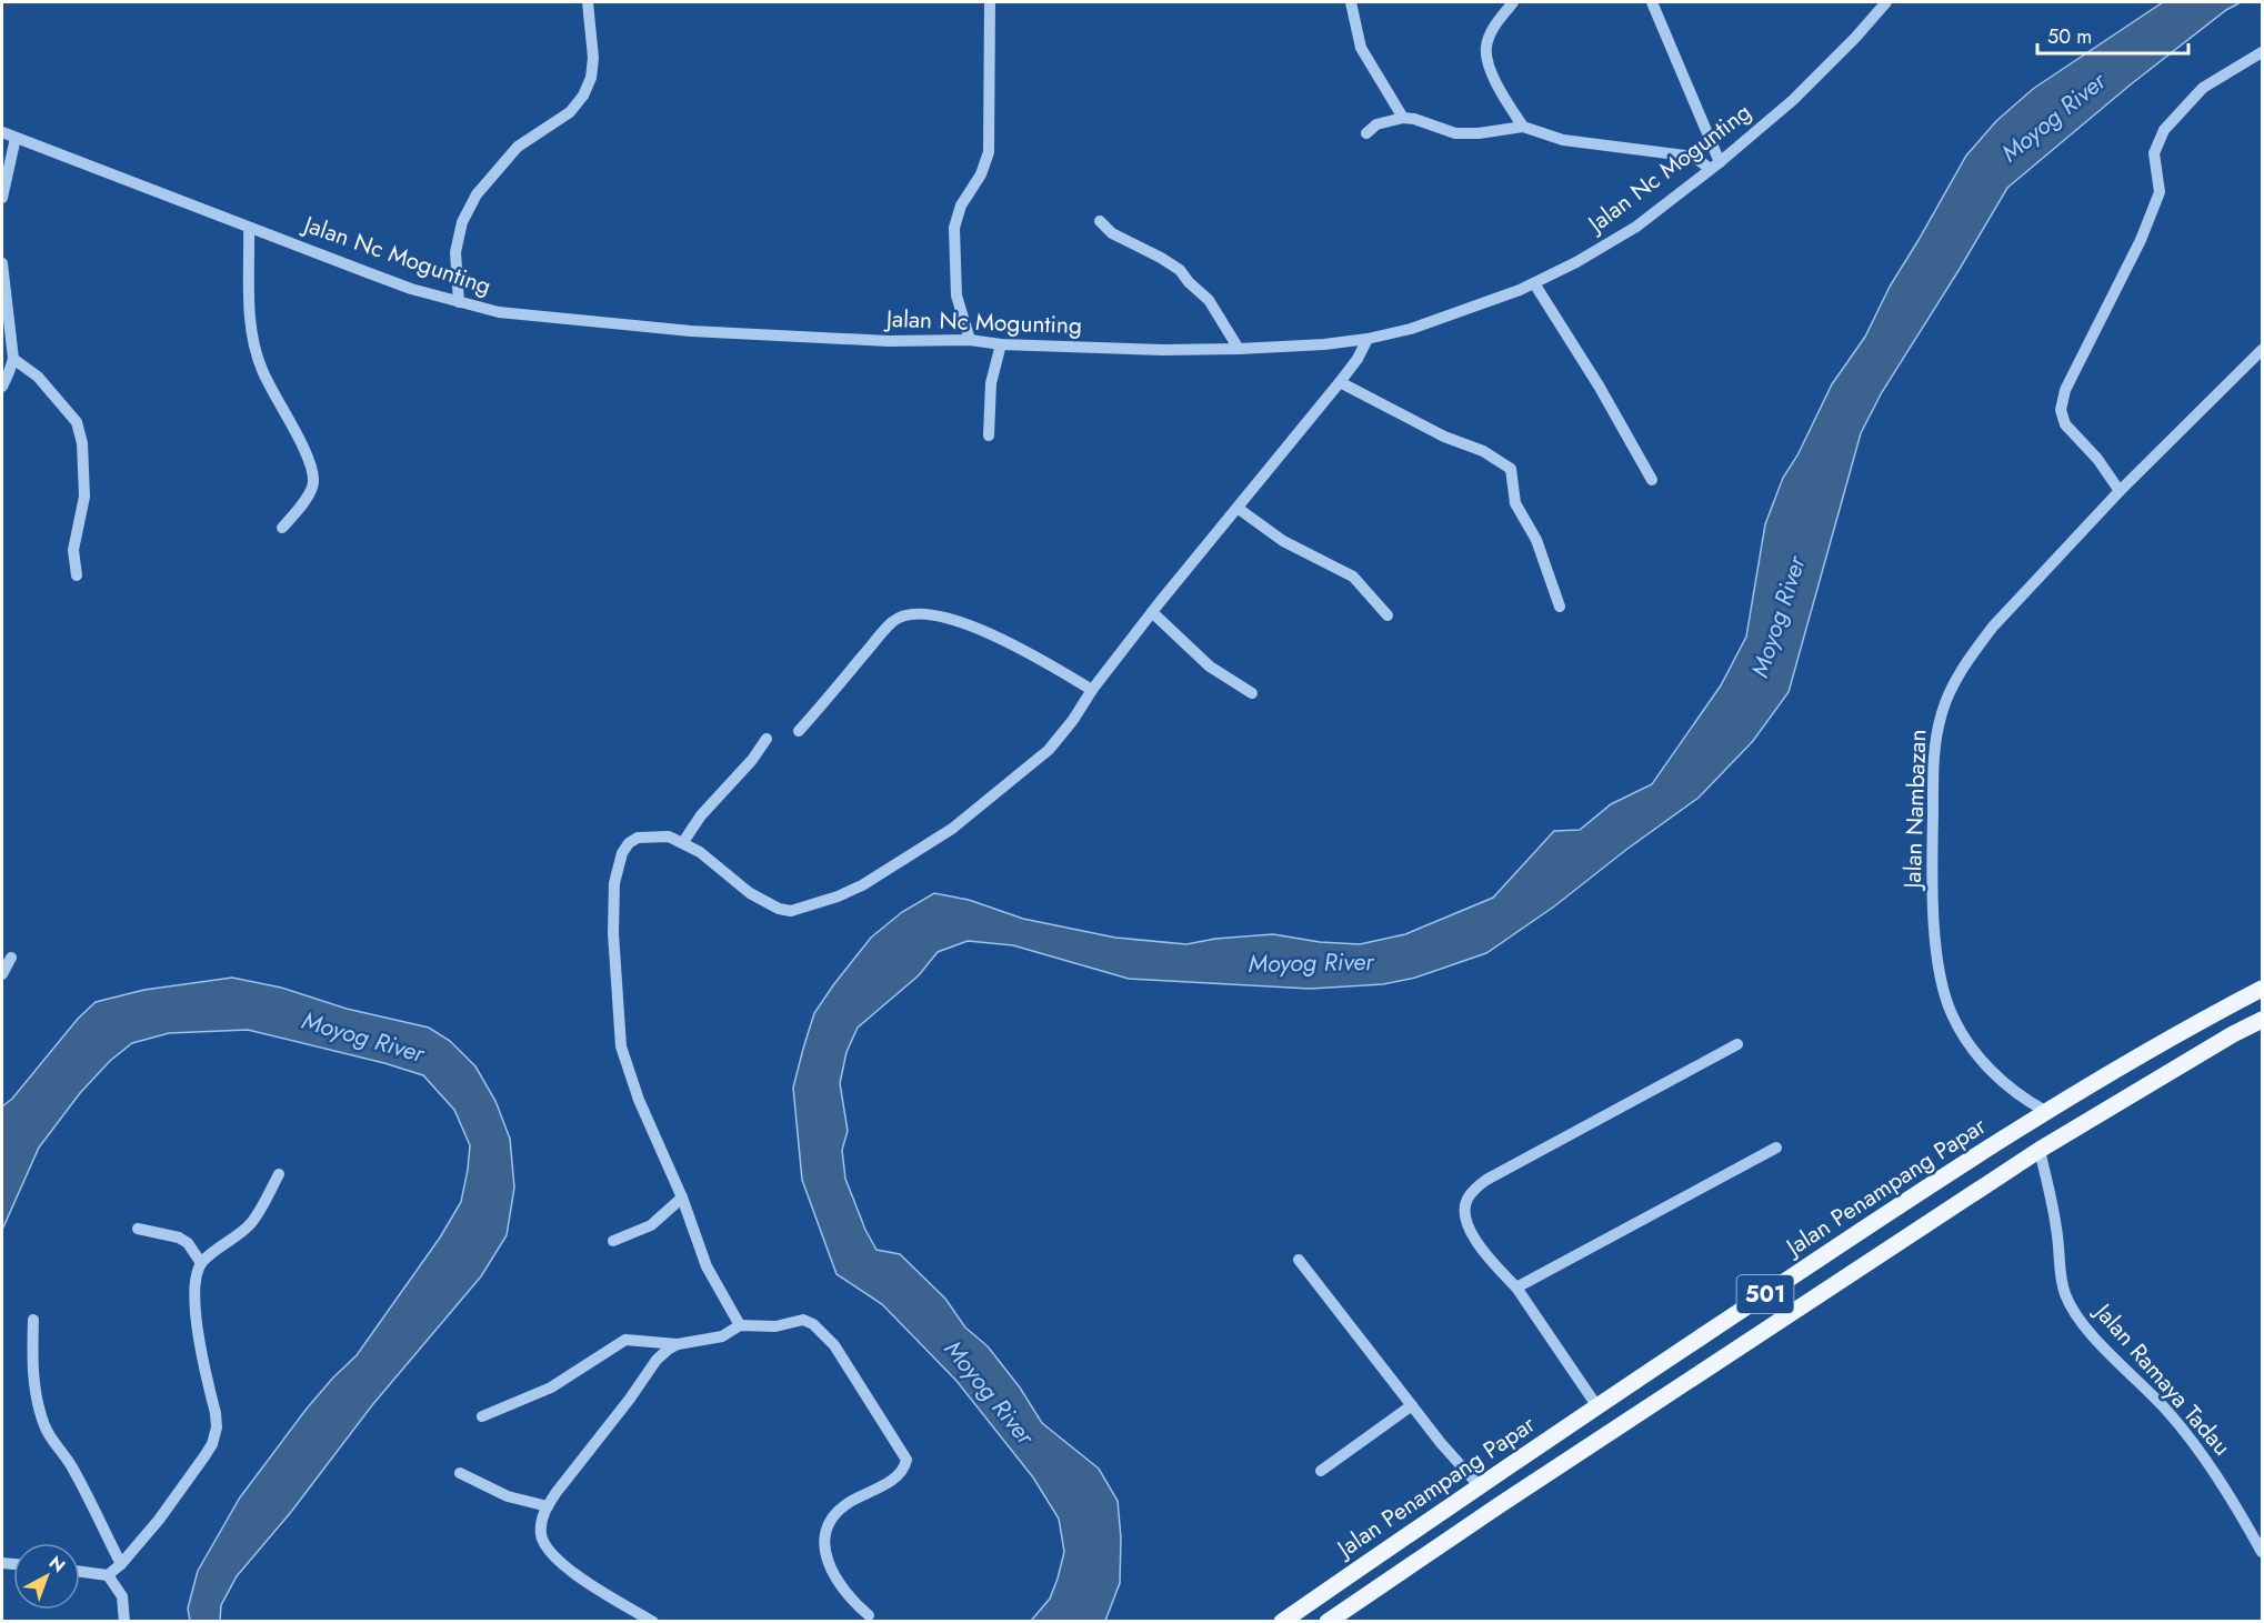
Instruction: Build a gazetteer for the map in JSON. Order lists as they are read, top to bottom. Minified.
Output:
{"streets":{"main road":["Jalan Penampang Papar","501"],"street":["Jalan Nc Mogunting","Jalan Nambazan","Jalan Ramaya Tadau"]},"crossings":[["Jalan Nambazan","Jalan Penampang Papar"],["501","Jalan Ramaya Tadau"]],"water":["Moyog River"],"scale_bar":"50 m","north":"top right"}
